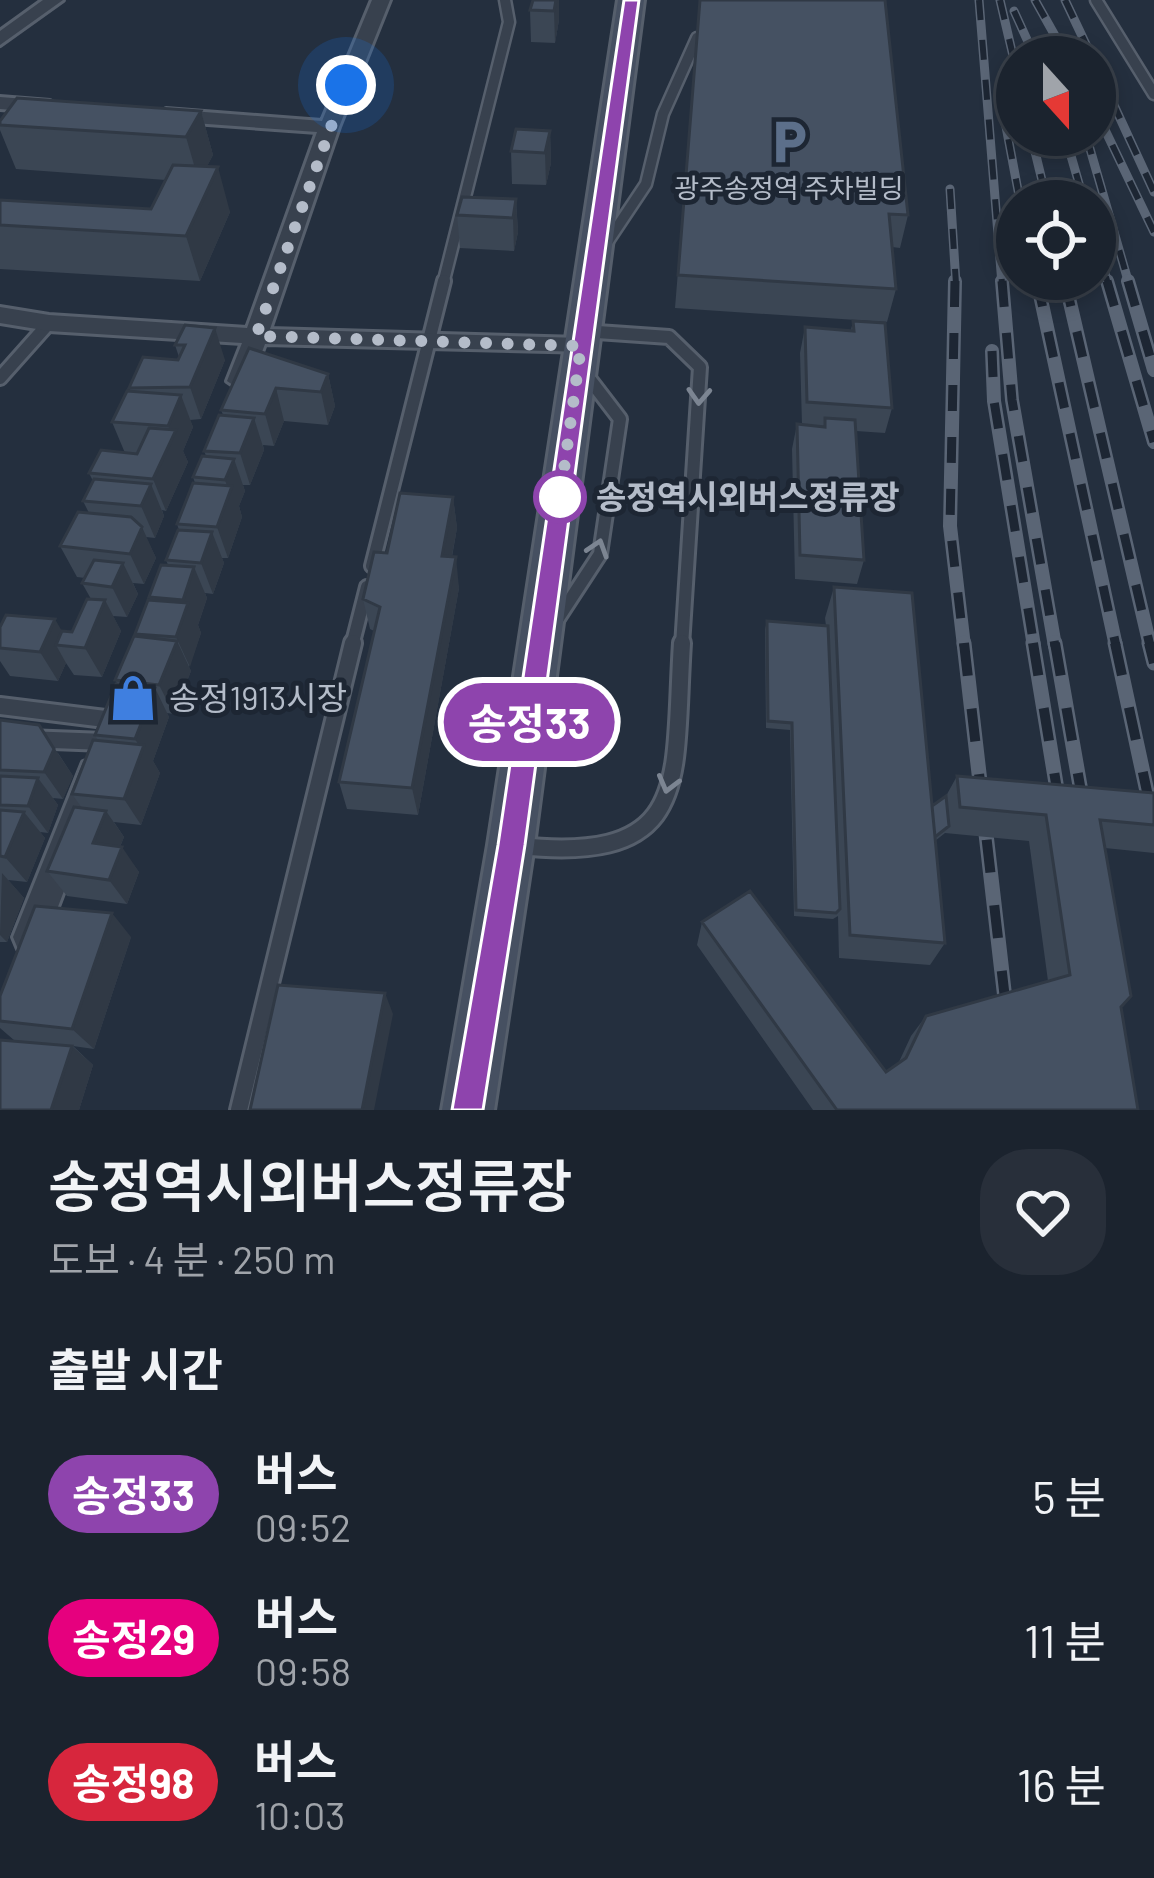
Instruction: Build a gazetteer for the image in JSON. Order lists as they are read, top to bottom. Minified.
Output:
{"places":{"parking":["광주송정역 주차빌딩"],"other":["송정역시외버스정류장"],"shop":["송정1913시장"]},"lines":["bus line 송정33"],"north":"bottom","page":{"on_map":"송정33","heading":[["송정역시외버스정류장","도보 · 4 분 · 250 m"],"출발 시간"],"list":[{"mark":"송정33","name":"버스","note":"09:52","value":"5 분"},{"mark":"송정29","name":"버스","note":"09:58","value":"11 분"},{"mark":"송정98","name":"버스","note":"10:03","value":"16 분"}]}}
